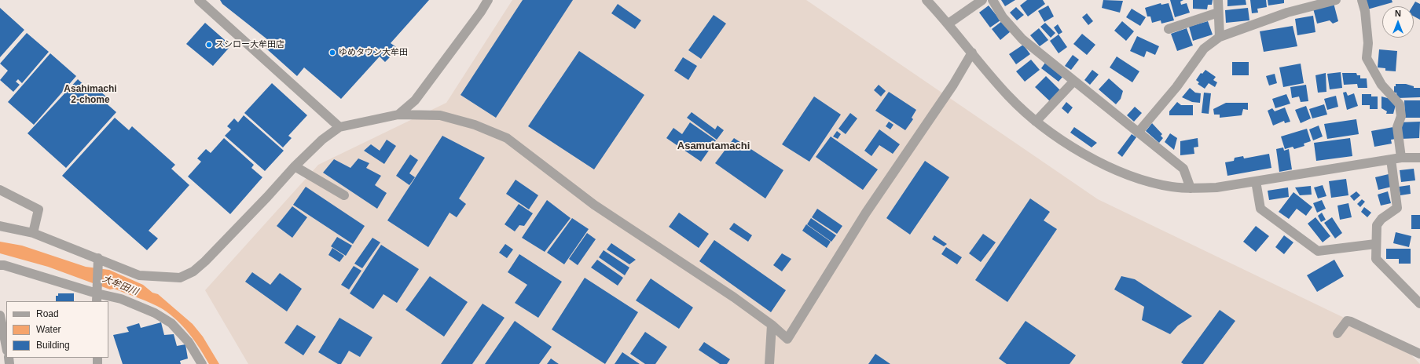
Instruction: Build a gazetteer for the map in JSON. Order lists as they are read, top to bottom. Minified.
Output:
{"districts":["Asahimachi 2-chome","Asamutamachi"],"water":["大牟田川"],"places":["スシロー大牟田店","ゆめタウン大牟田"],"legend":["Road","Water","Building"],"north":"top"}
